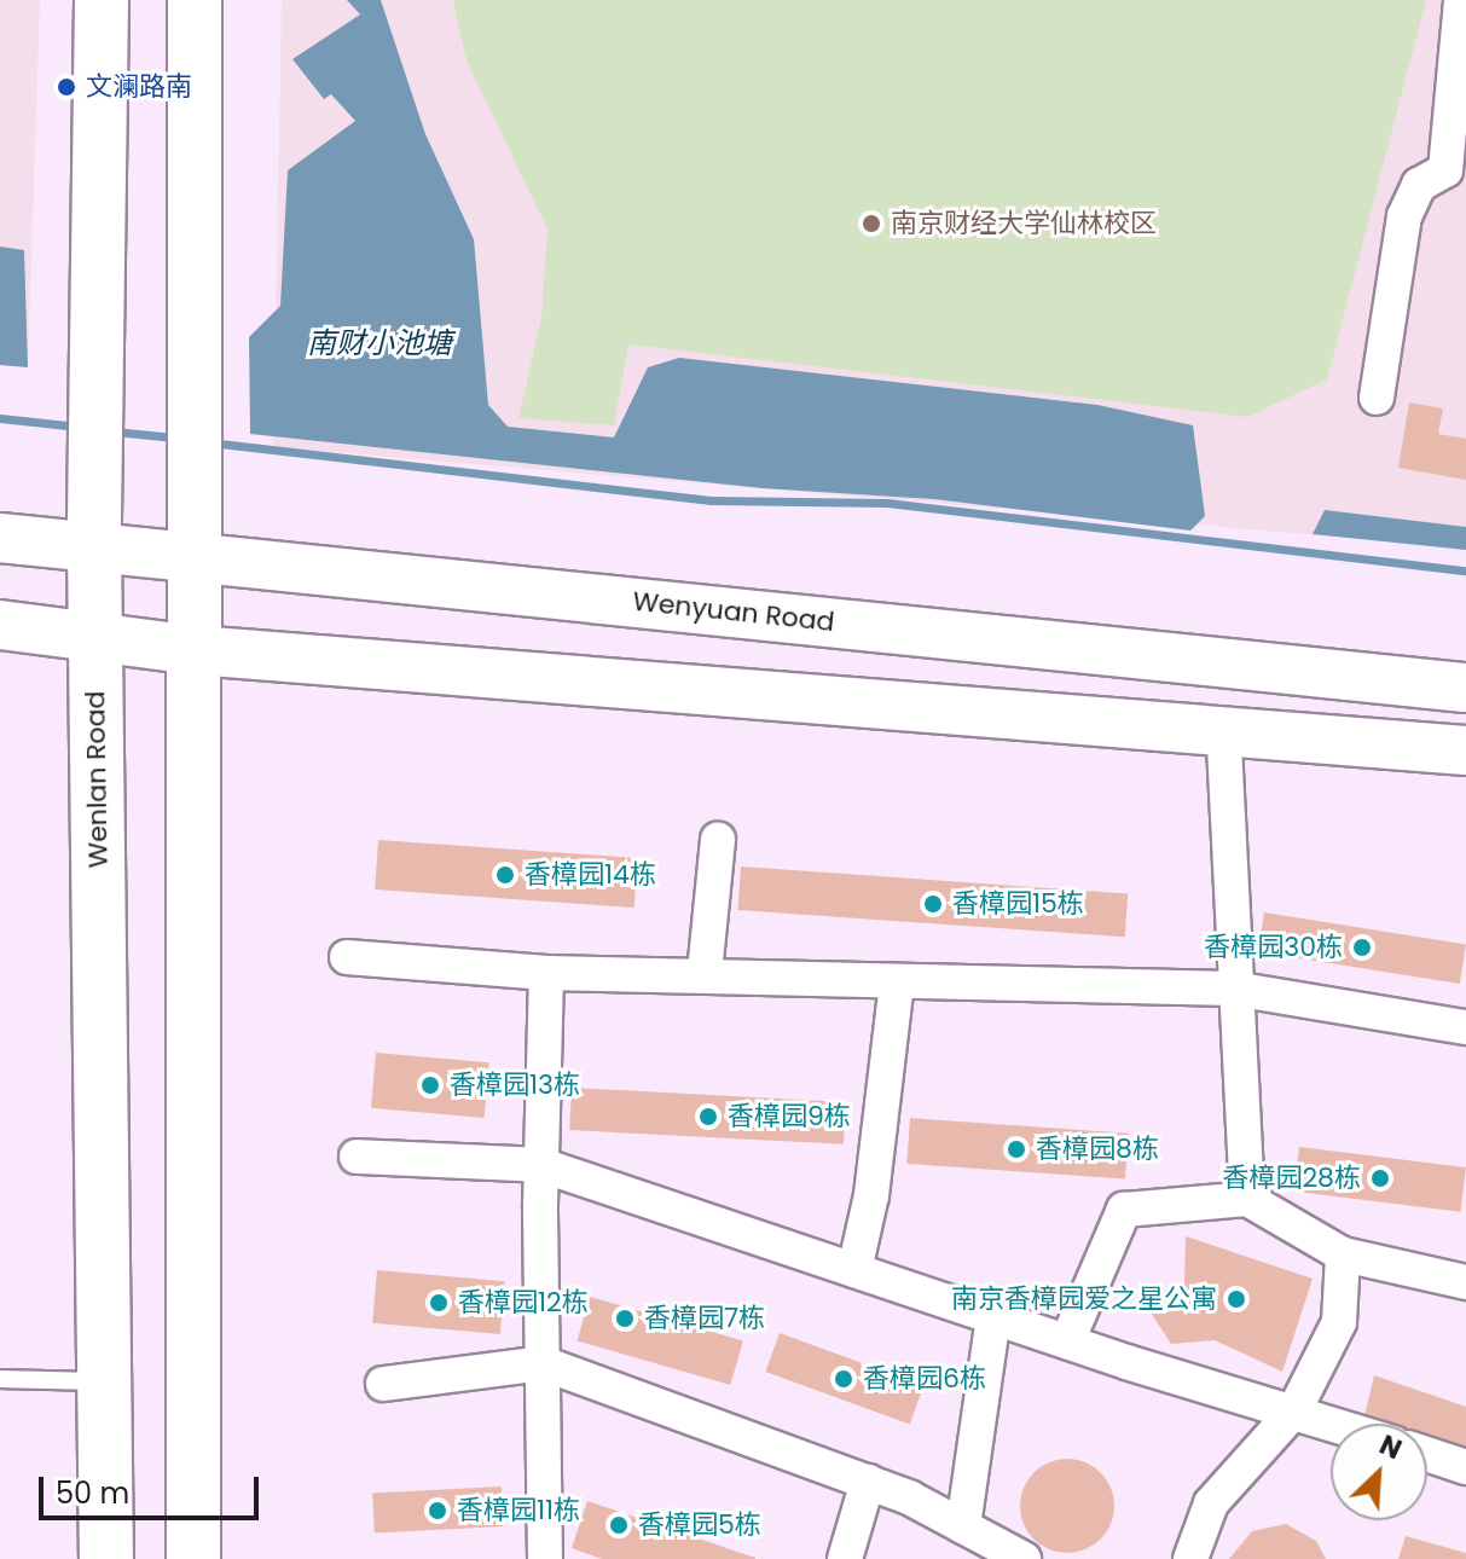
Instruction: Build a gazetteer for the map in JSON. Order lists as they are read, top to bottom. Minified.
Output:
{"streets":{"main road":["Wenyuan Road","Wenlan Road"]},"crossings":[["Wenyuan Road","Wenlan Road"]],"water":["南财小池塘"],"places":["文澜路南","南京财经大学仙林校区","香樟园14栋","香樟园15栋","香樟园30栋","香樟园13栋","香樟园9栋","香樟园8栋","香樟园28栋","南京香樟园爱之星公寓","香樟园12栋","香樟园7栋","香樟园6栋","香樟园11栋","香樟园5栋"],"scale_bar":"50 m","north":"top right"}
